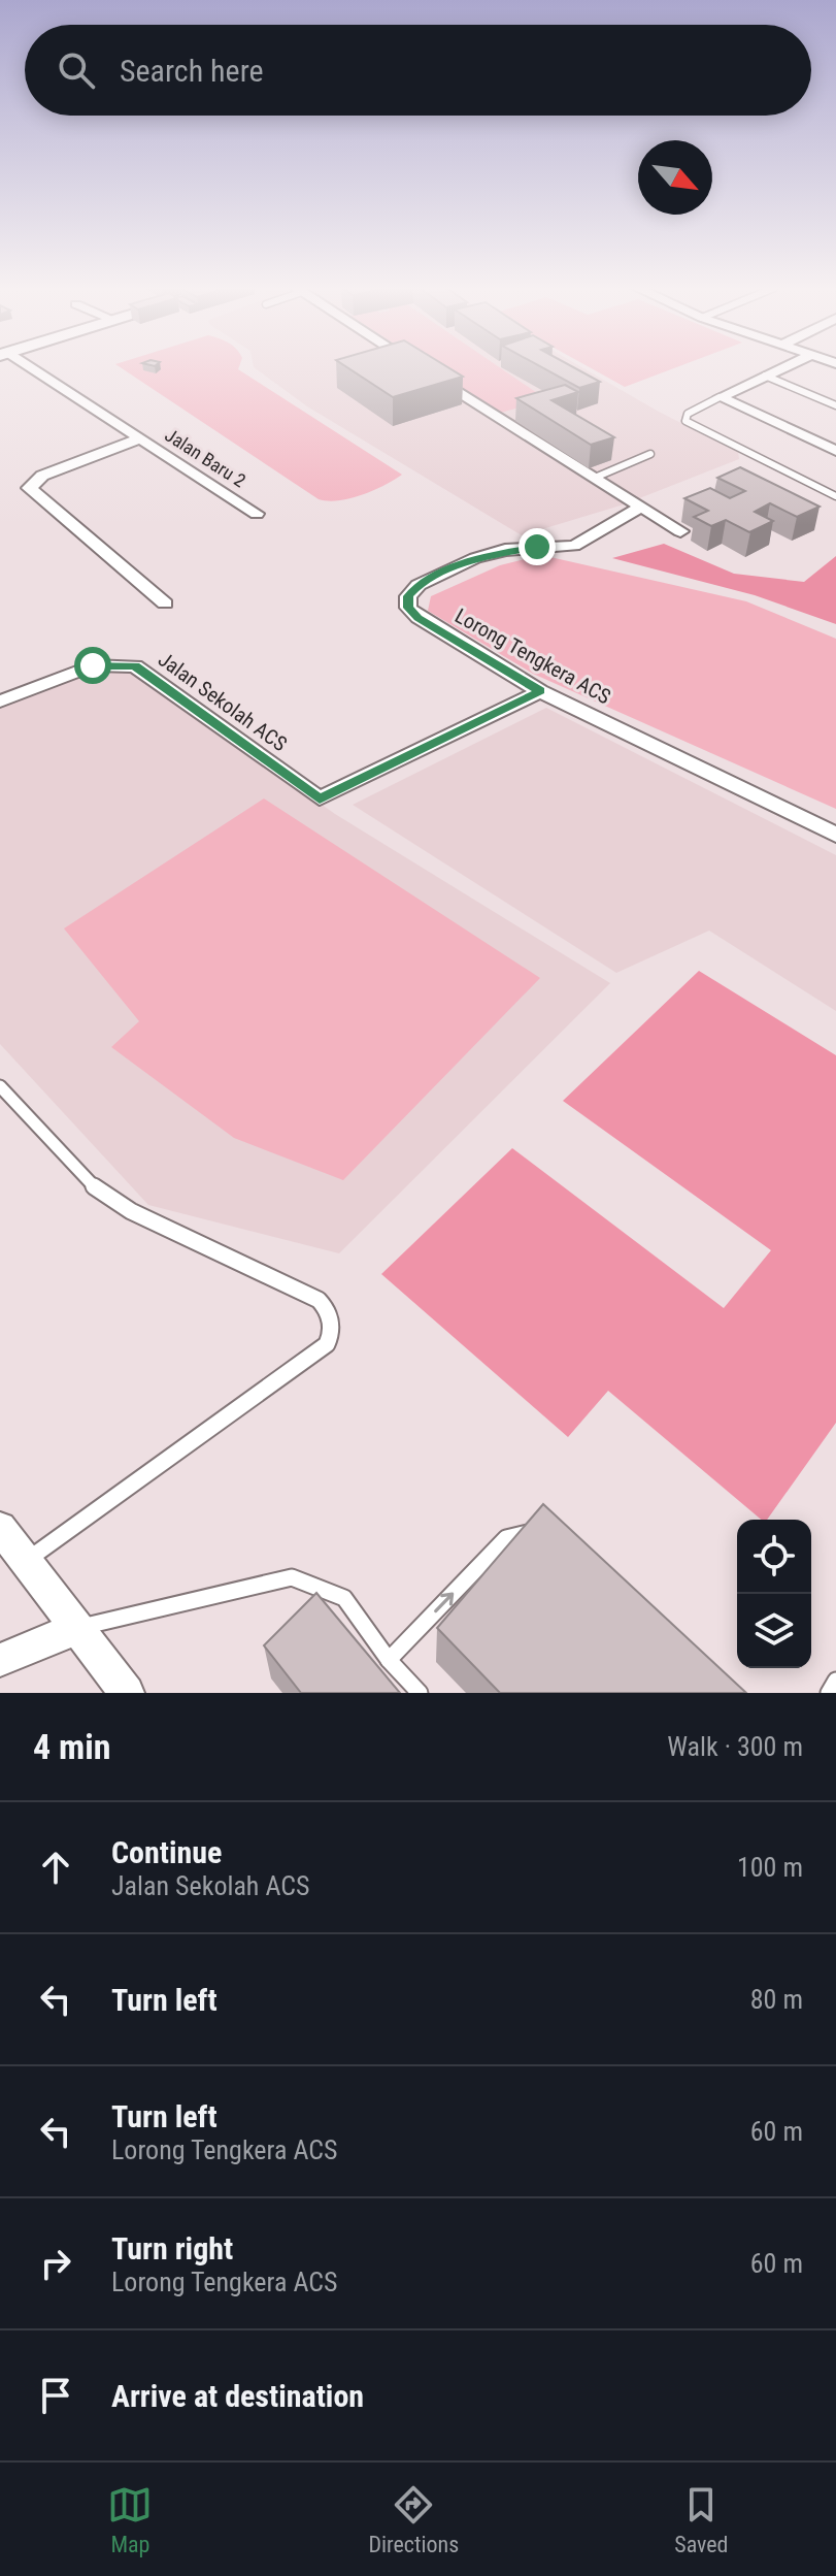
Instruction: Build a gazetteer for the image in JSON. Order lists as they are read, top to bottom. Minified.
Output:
{"streets":{"street":["Jalan Baru 2","Lorong Tengkera ACS","Jalan Sekolah ACS"]},"crossings":[["Lorong Tengkera ACS","Jalan Sekolah ACS"]],"north":"bottom right","page":{"search":"Search here","heading":["4 min","Walk · 300 m"],"list":[["Continue","Jalan Sekolah ACS","100 m"],["Turn left","80 m"],["Turn left","Lorong Tengkera ACS","60 m"],["Turn right","Lorong Tengkera ACS","60 m"],"Arrive at destination"],"nav":["Map","Directions","Saved"]}}
